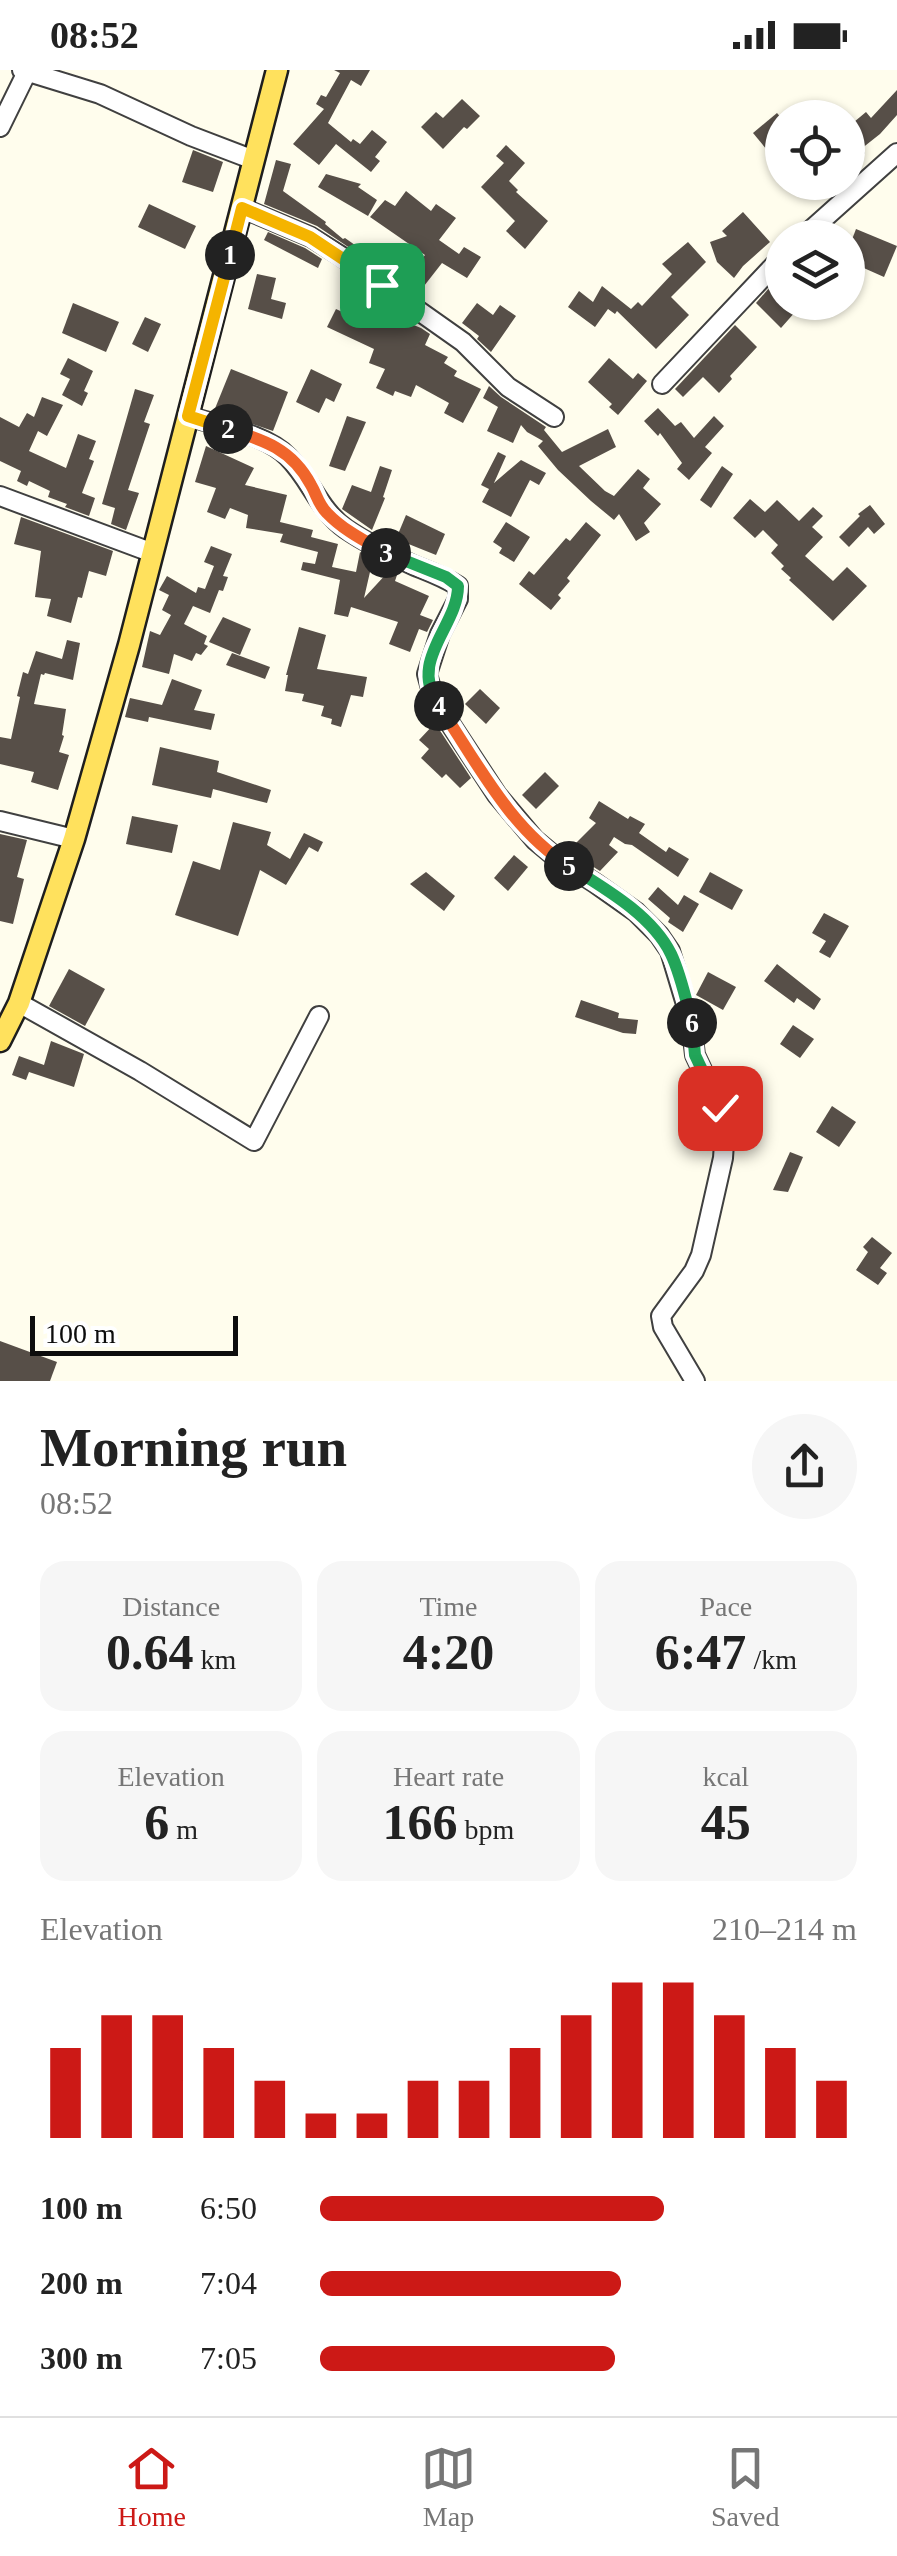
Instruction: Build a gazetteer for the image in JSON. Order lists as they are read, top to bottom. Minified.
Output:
{"scale_bar":"100 m","page":{"status":"08:52","pins":["1","2","3","4","5","6"],"scale":"100 m","heading":["Morning run","08:52"],"stats":[["Distance","0.64 km"],["Time","4:20"],["Pace","6:47 /km"],["Elevation","6 m"],["Heart rate","166 bpm"],["kcal","45"]],"chart":["Elevation","210–214 m"],"list":[{"name":"100 m","note":"6:50"},{"name":"200 m","note":"7:04"},{"name":"300 m","note":"7:05"}],"tabs":["Home","Map","Saved"]}}
